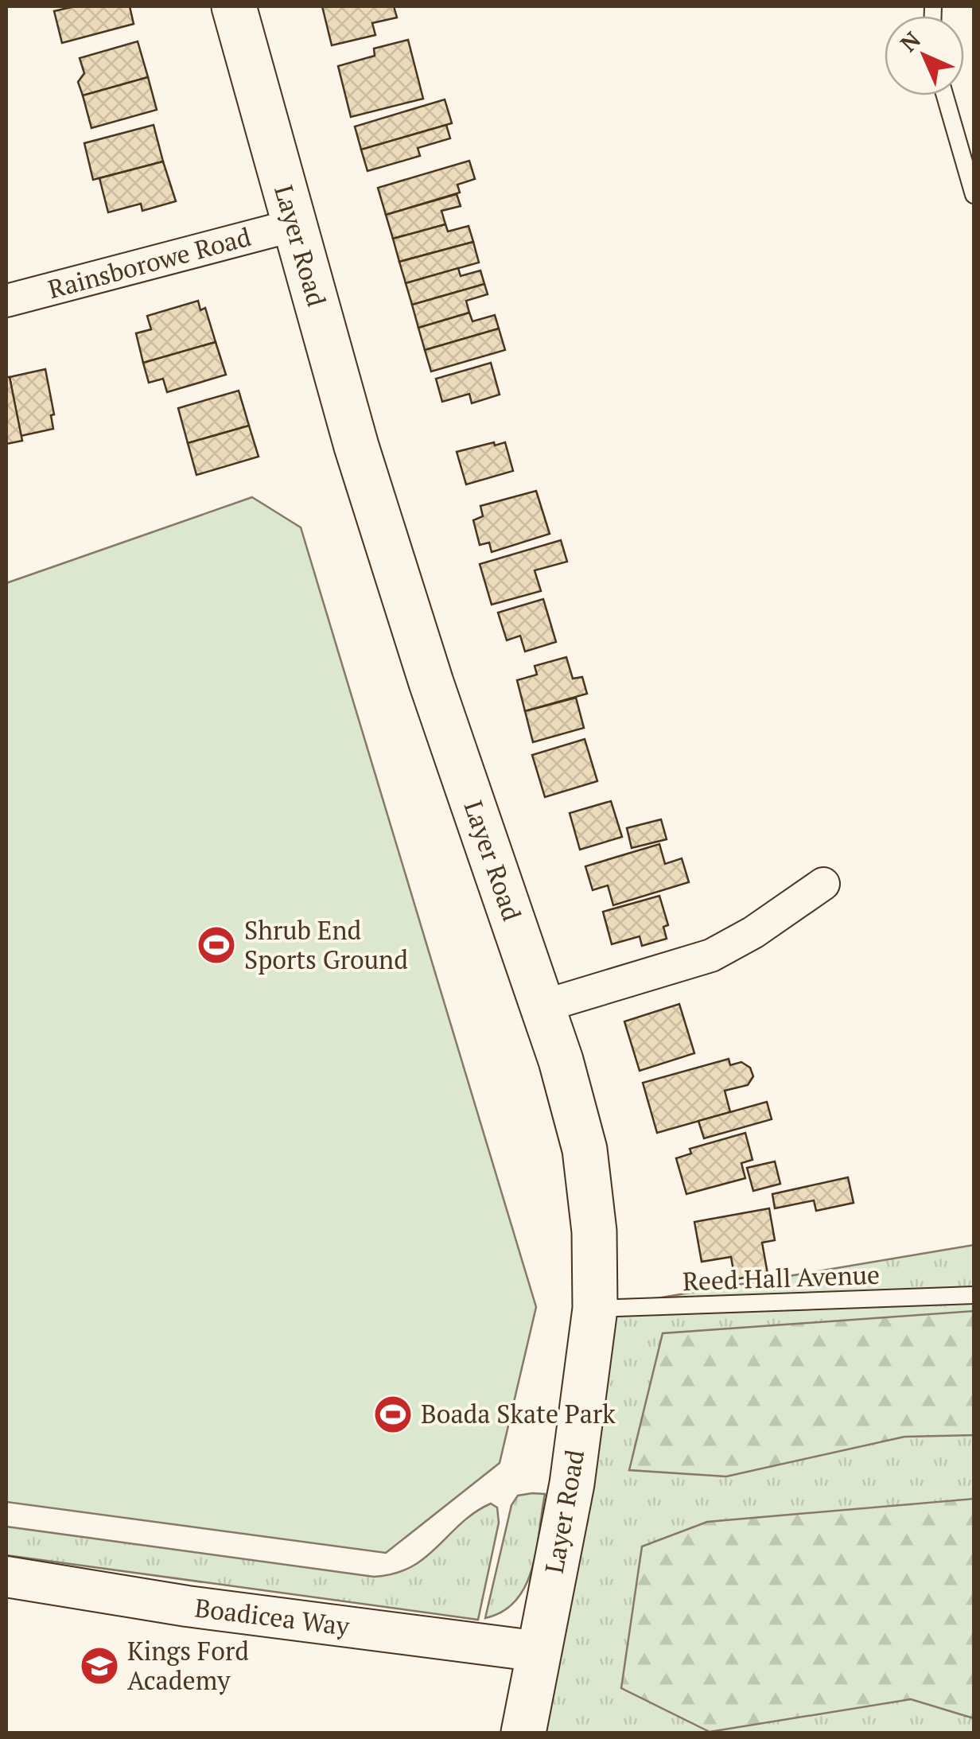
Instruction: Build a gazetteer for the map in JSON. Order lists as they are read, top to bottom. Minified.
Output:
{"streets":{"main road":["Layer Road"],"street":["Rainsborowe Road","Boadicea Way"],"lane":["Reed Hall Avenue"]},"crossings":[["Layer Road","Rainsborowe Road"],["Layer Road","Reed Hall Avenue"],["Layer Road","Boadicea Way"]],"places":{"sports":["Shrub End Sports Ground","Boada Skate Park"],"school or university":["Kings Ford Academy"]},"north":"top left"}
